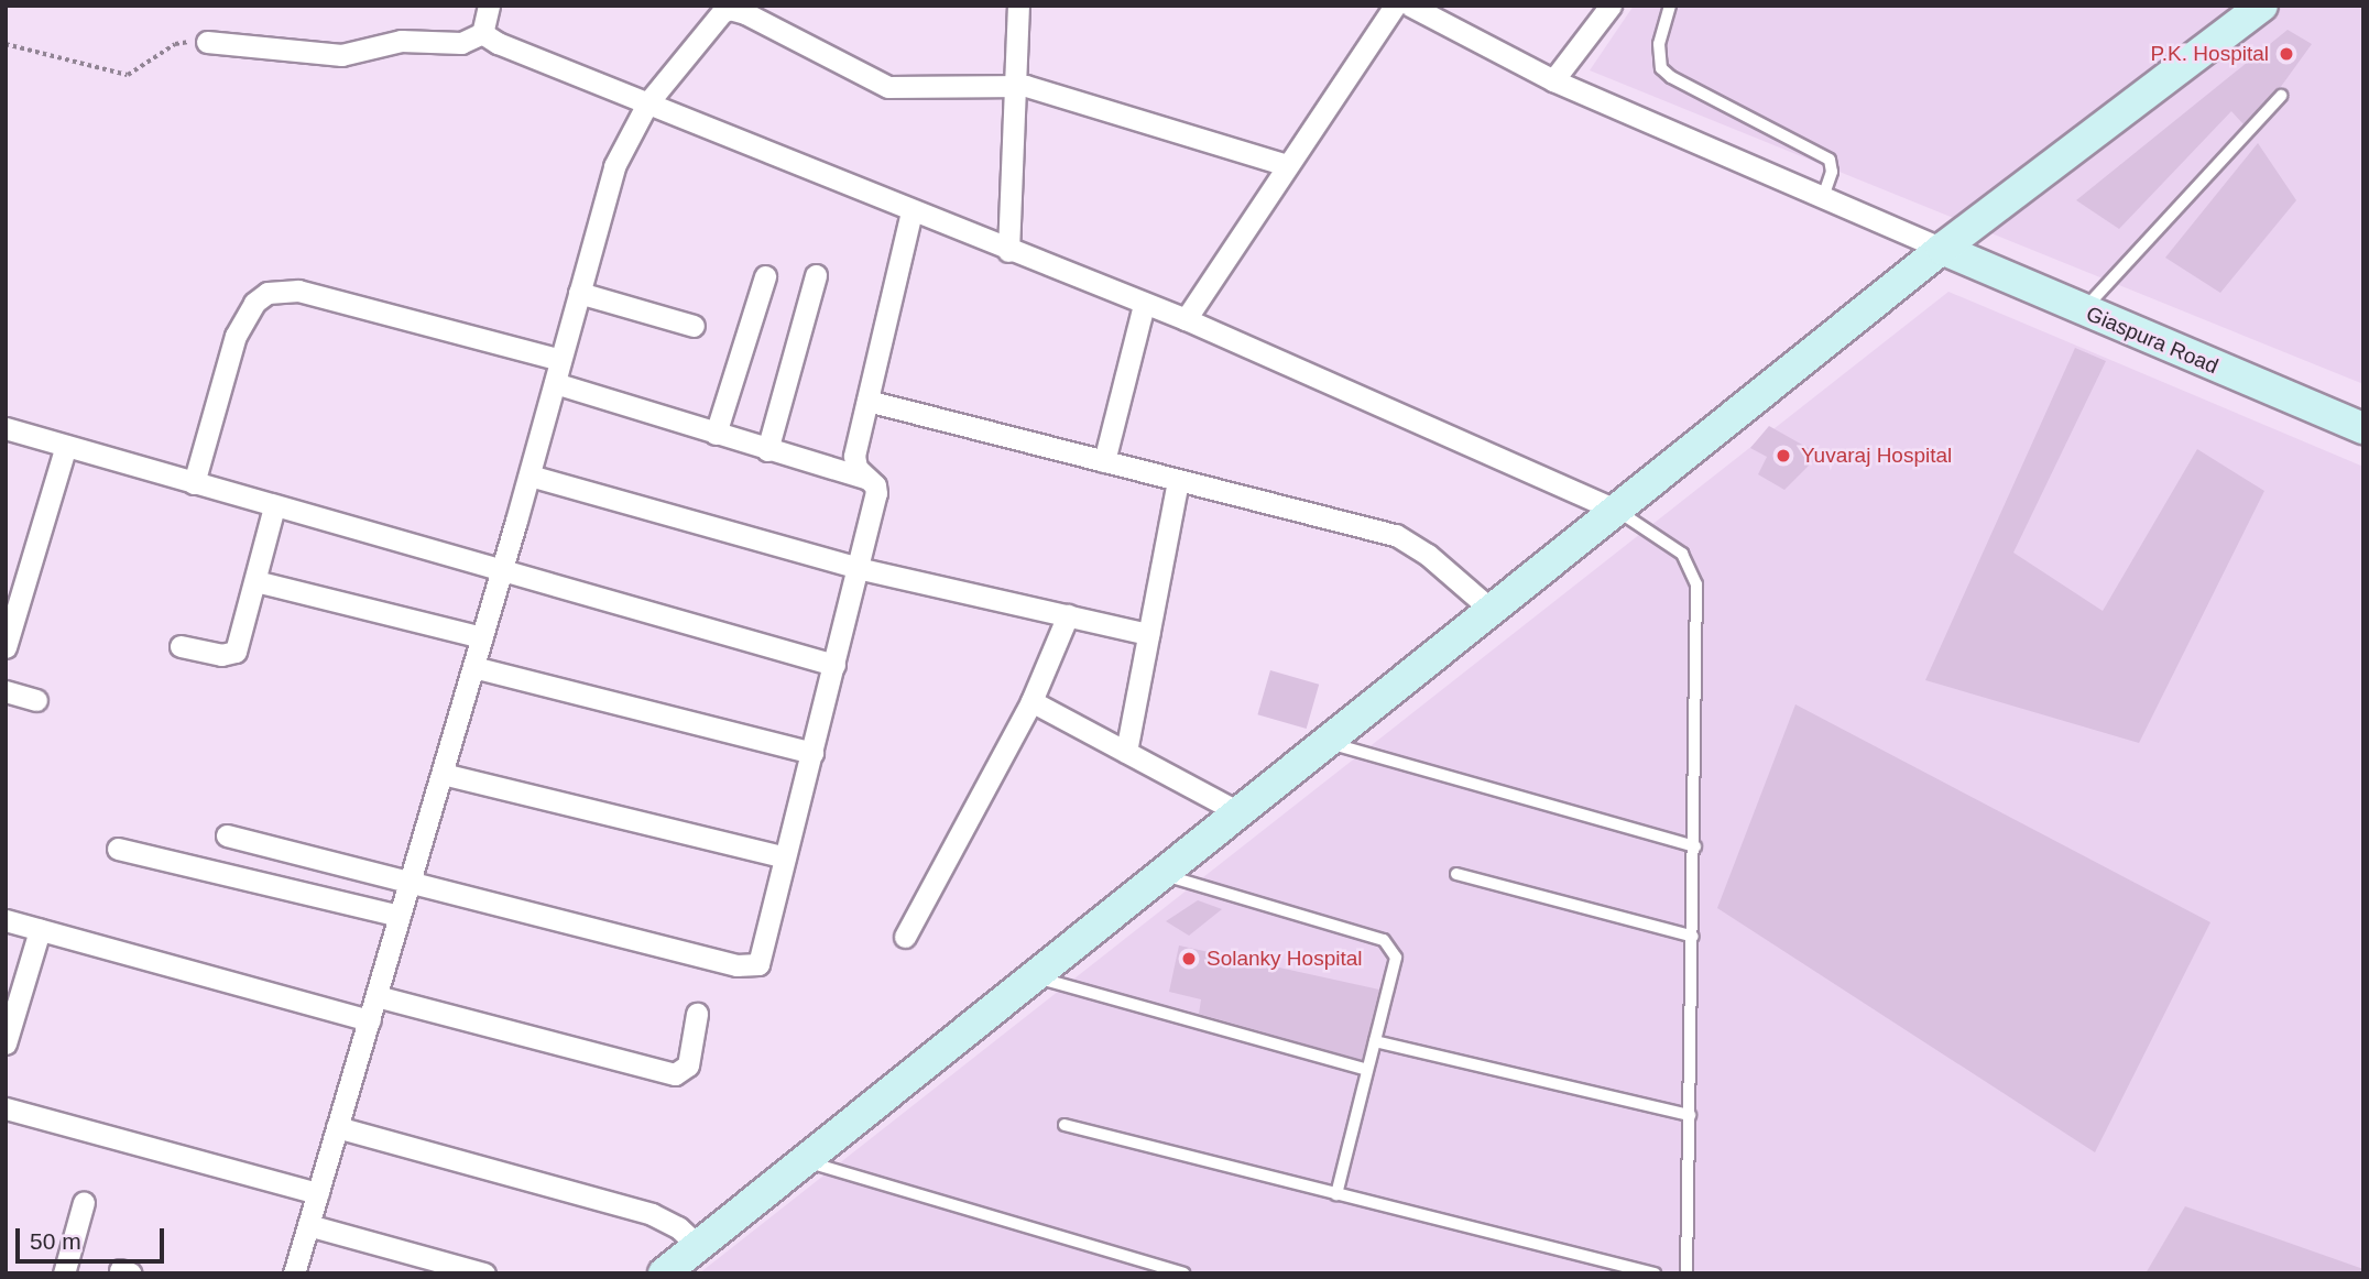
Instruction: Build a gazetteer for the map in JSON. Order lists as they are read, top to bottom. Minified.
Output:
{"streets":{"street":["Giaspura Road"]},"places":["P.K. Hospital","Yuvaraj Hospital","Solanky Hospital"],"scale_bar":"50 m"}
